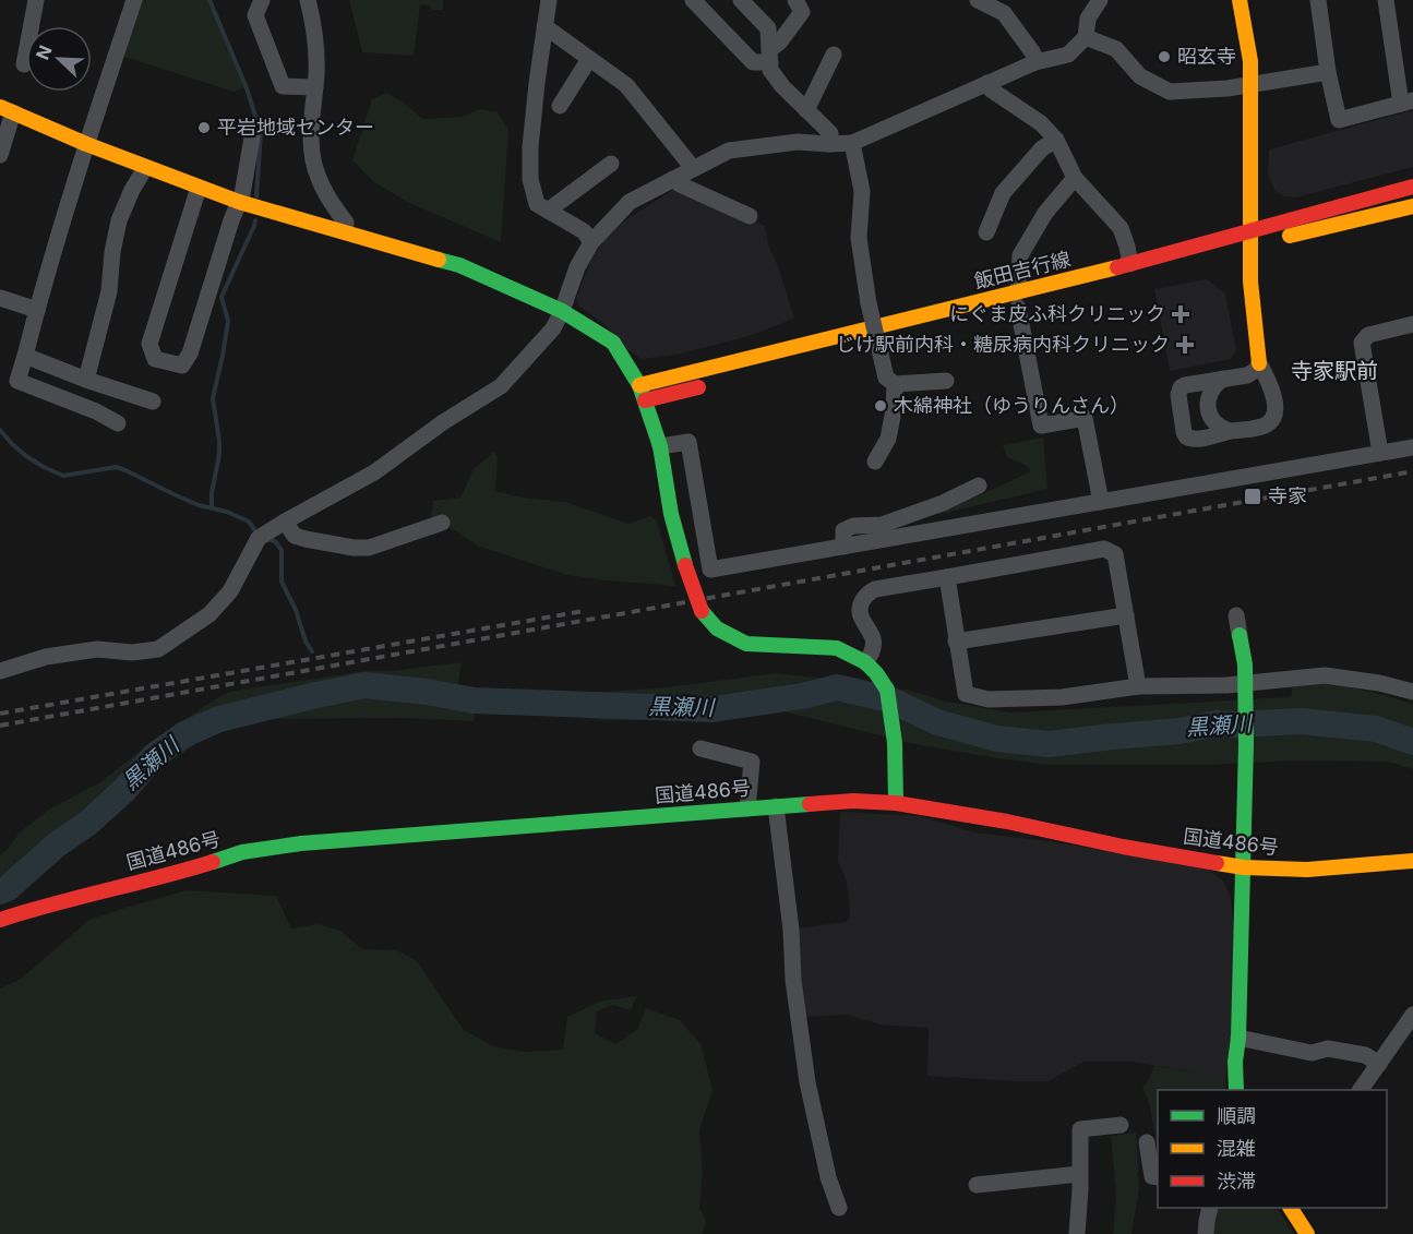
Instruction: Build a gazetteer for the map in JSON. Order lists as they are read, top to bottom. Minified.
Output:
{"streets":{"main road":["飯田吉行線","国道486号"]},"districts":["寺家駅前"],"water":["黒瀬川"],"places":{"other":["昭玄寺","平岩地域センター","木綿神社（ゆうりんさん）"],"health":["にぐま皮ふ科クリニック","じけ駅前内科・糖尿病内科クリニック"],"transit":["寺家"]},"legend":["順調","混雑","渋滞"],"north":"top left"}
